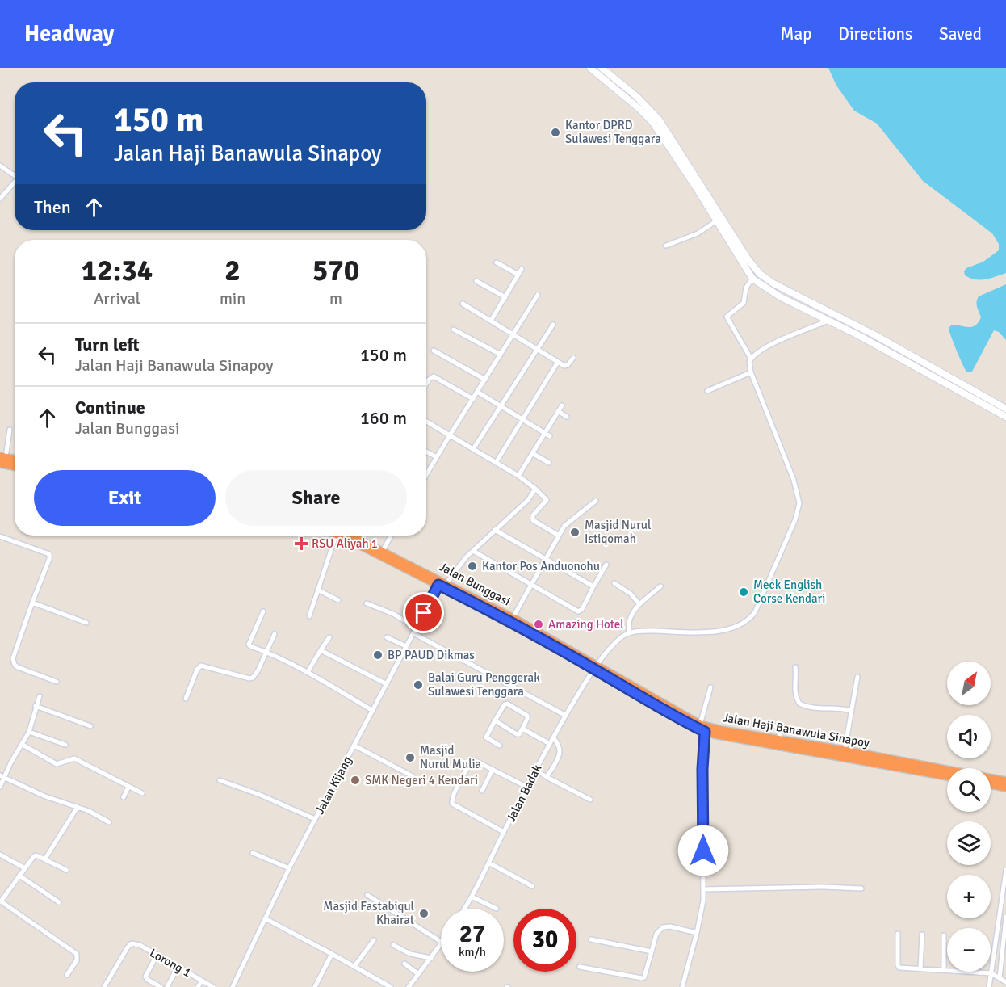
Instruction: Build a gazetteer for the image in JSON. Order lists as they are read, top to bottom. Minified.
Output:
{"streets":{"highway":["Jalan Bunggasi","Jalan Haji Banawula Sinapoy"],"street":["Jalan Kijang","Jalan Badak","Lorong 1"]},"crossings":[["Jalan Bunggasi","Jalan Haji Banawula Sinapoy"],["Jalan Bunggasi","Jalan Kijang"],["Jalan Bunggasi","Jalan Badak"],["Jalan Haji Banawula Sinapoy","Jalan Badak"]],"places":{"other":["Kantor DPRD Sulawesi Tenggara","Masjid Nurul Istiqomah","Kantor Pos Anduonohu","Meck English Corse Kendari","Amazing Hotel","BP PAUD Dikmas","Balai Guru Penggerak Sulawesi Tenggara","Masjid Nurul Mulia","SMK Negeri 4 Kendari","Masjid Fastabiqul Khairat"],"health":["RSU Aliyah 1"]},"north":"top right","page":{"header":"Headway","nav":["Map","Directions","Saved"],"turn":["150 m","Jalan Haji Banawula Sinapoy"],"then":"Then","eta":["12:34","Arrival","2","min","570","m"],"list":[{"name":"Turn left","note":"Jalan Haji Banawula Sinapoy","value":"150 m"},{"name":"Continue","note":"Jalan Bunggasi","value":"160 m"}],"buttons":["Exit","Share"],"map_buttons":["+","−"],"speed":"27 km/h","limit":"30"}}
